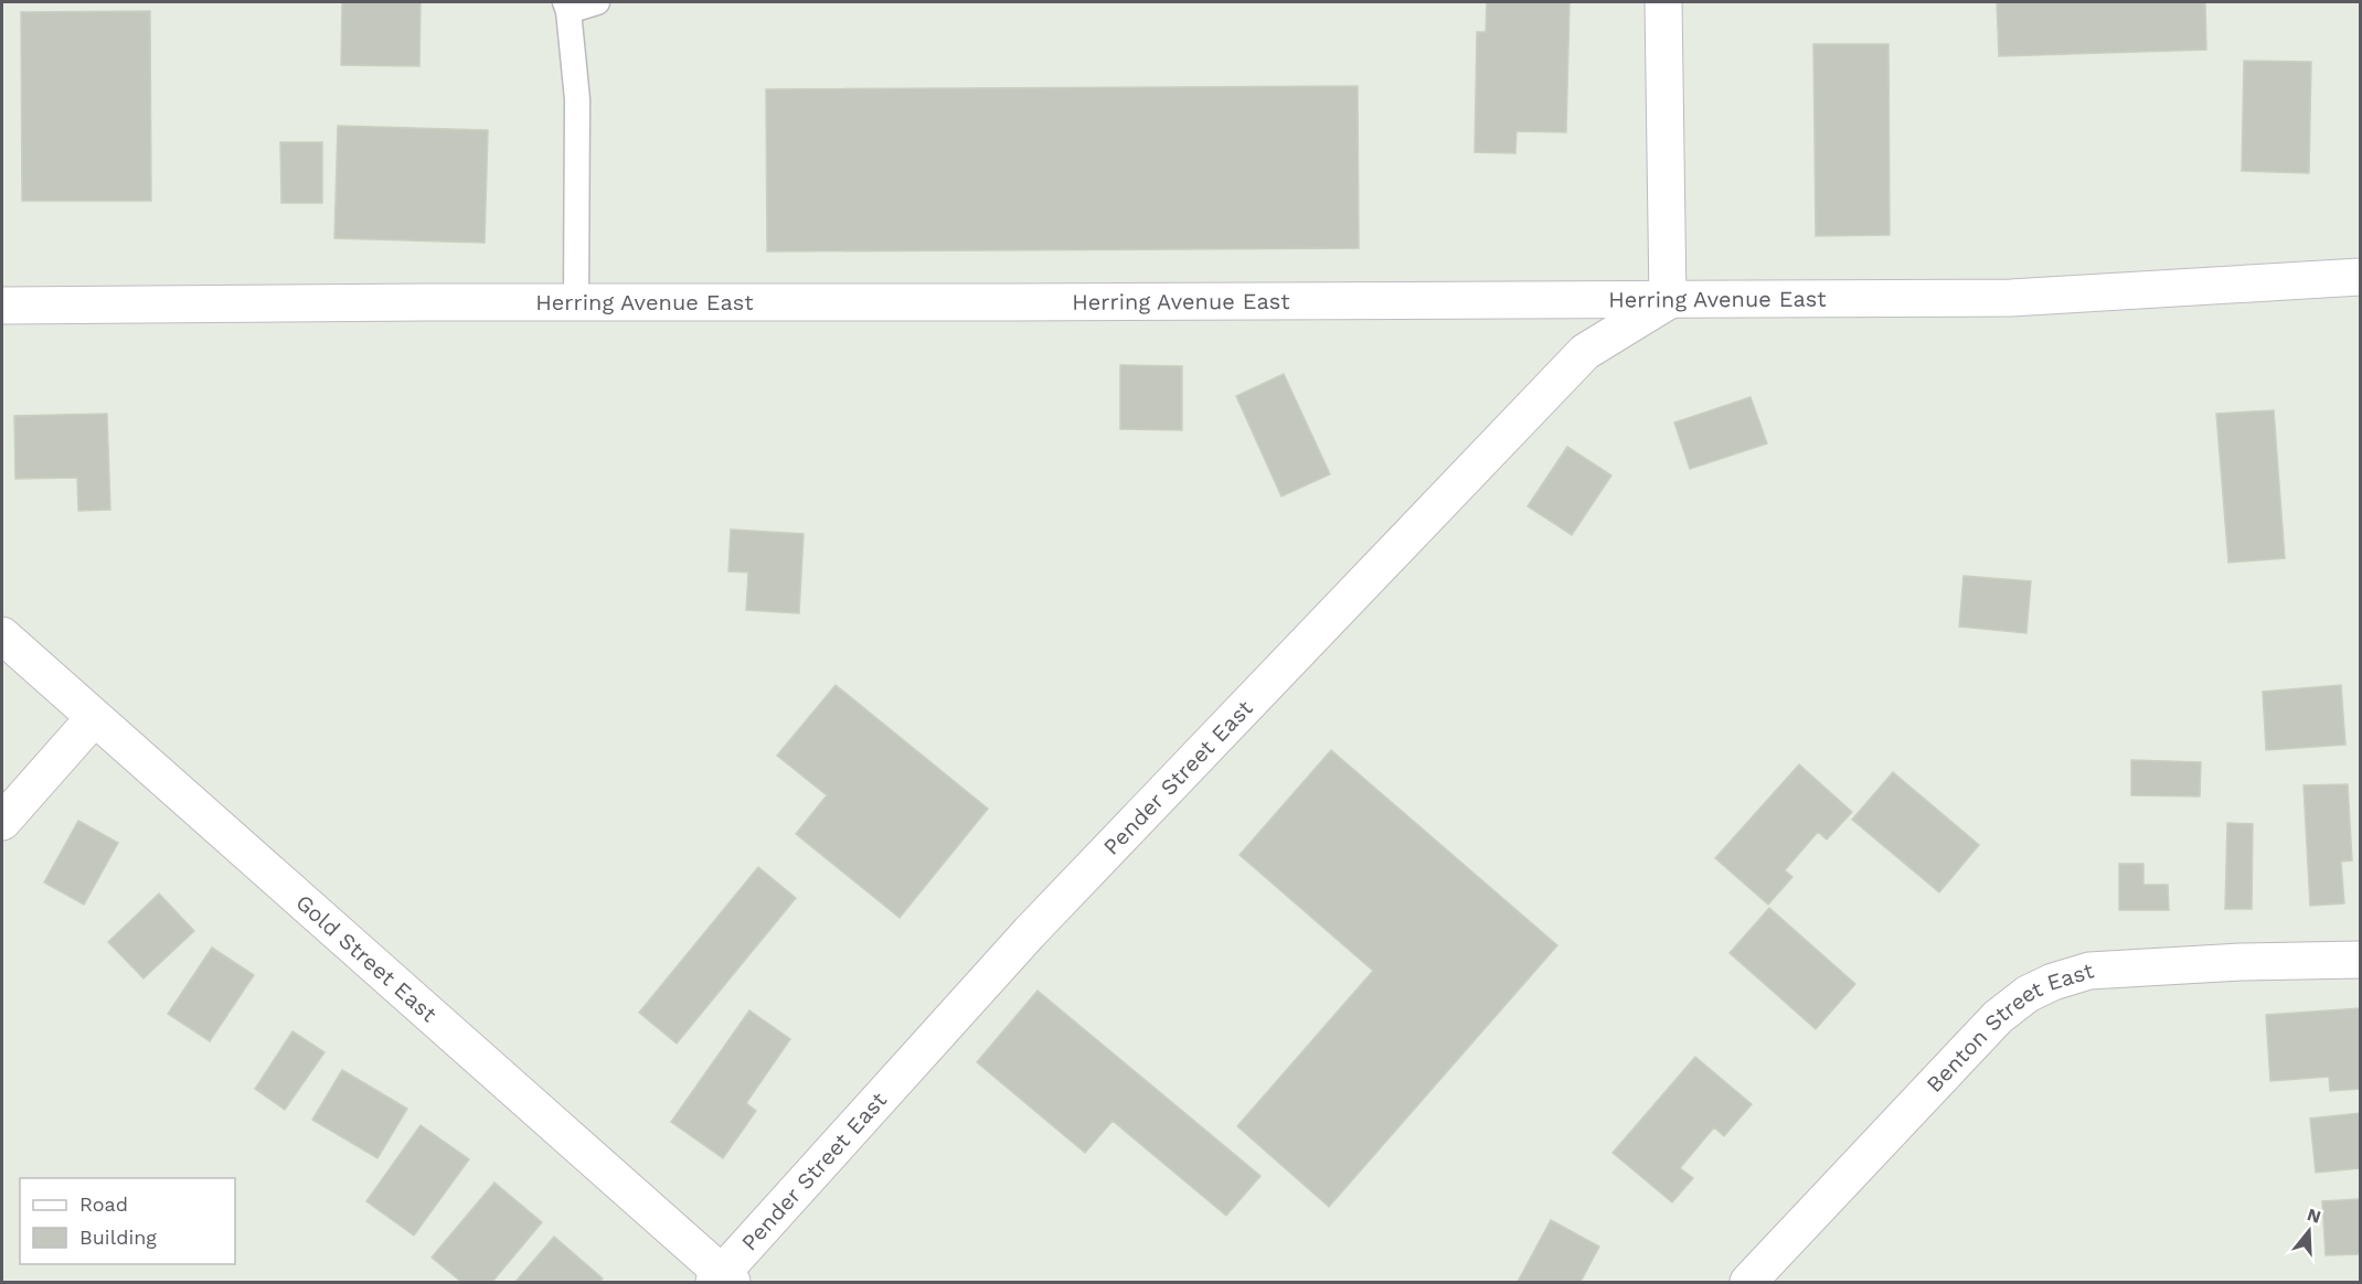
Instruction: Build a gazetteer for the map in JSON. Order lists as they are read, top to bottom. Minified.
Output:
{"streets":{"street":["Herring Avenue East","Pender Street East","Gold Street East","Benton Street East"]},"crossings":[["Herring Avenue East","Pender Street East"],["Pender Street East","Gold Street East"]],"legend":["Road","Building"],"north":"top"}
